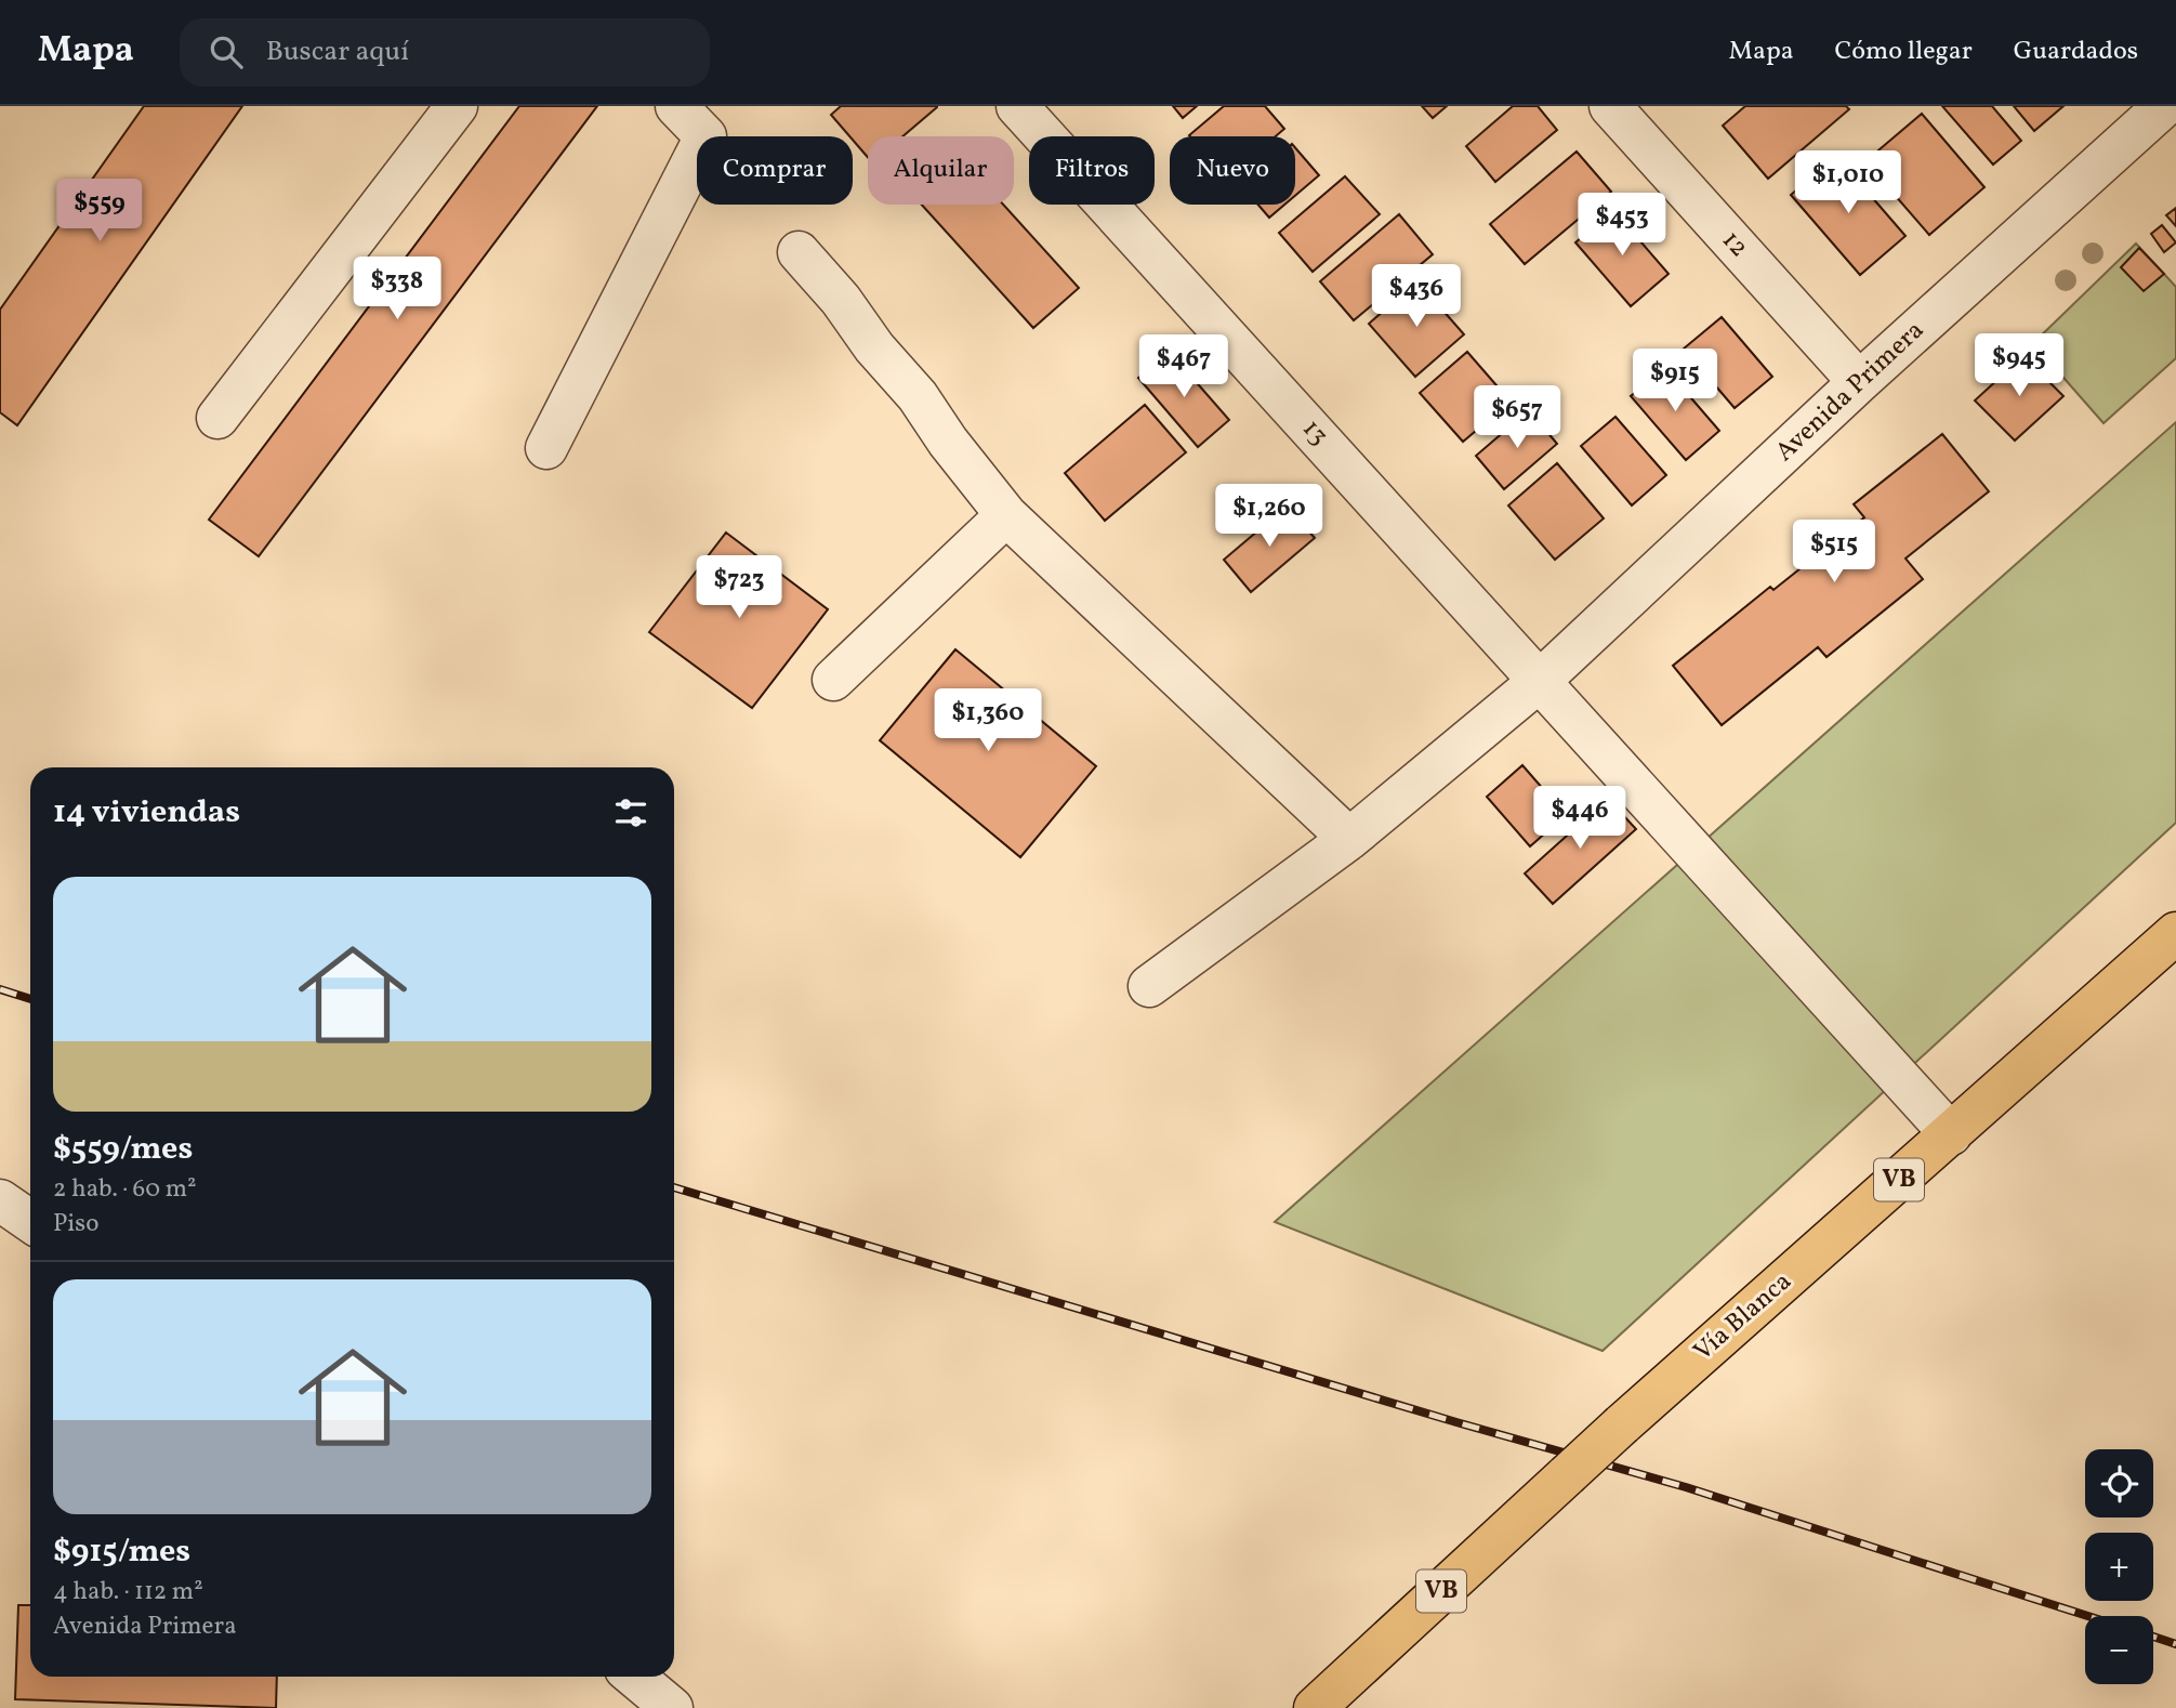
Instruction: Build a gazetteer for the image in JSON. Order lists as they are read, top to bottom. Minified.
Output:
{"streets":{"main road":["VB","Vía Blanca"],"street":["12","Avenida Primera","13"]},"crossings":[["12","Avenida Primera"],["Avenida Primera","13"],["13","Vía Blanca"]],"page":{"header":"Mapa","search":"Buscar aquí","nav":["Mapa","Cómo llegar","Guardados"],"chip":["Comprar","Alquilar","Filtros","Nuevo"],"price":["$1,010","$559","$453","$338","$436","$945","$467","$915","$657","$1,260","$515","$723","$1,360","$446"],"heading":"14 viviendas","list":[{"name":"$559/mes","note":"2 hab. · 60 m² · Piso"},{"name":"$915/mes","note":"4 hab. · 112 m² · Avenida Primera"}],"map_buttons":["+","−"]}}
